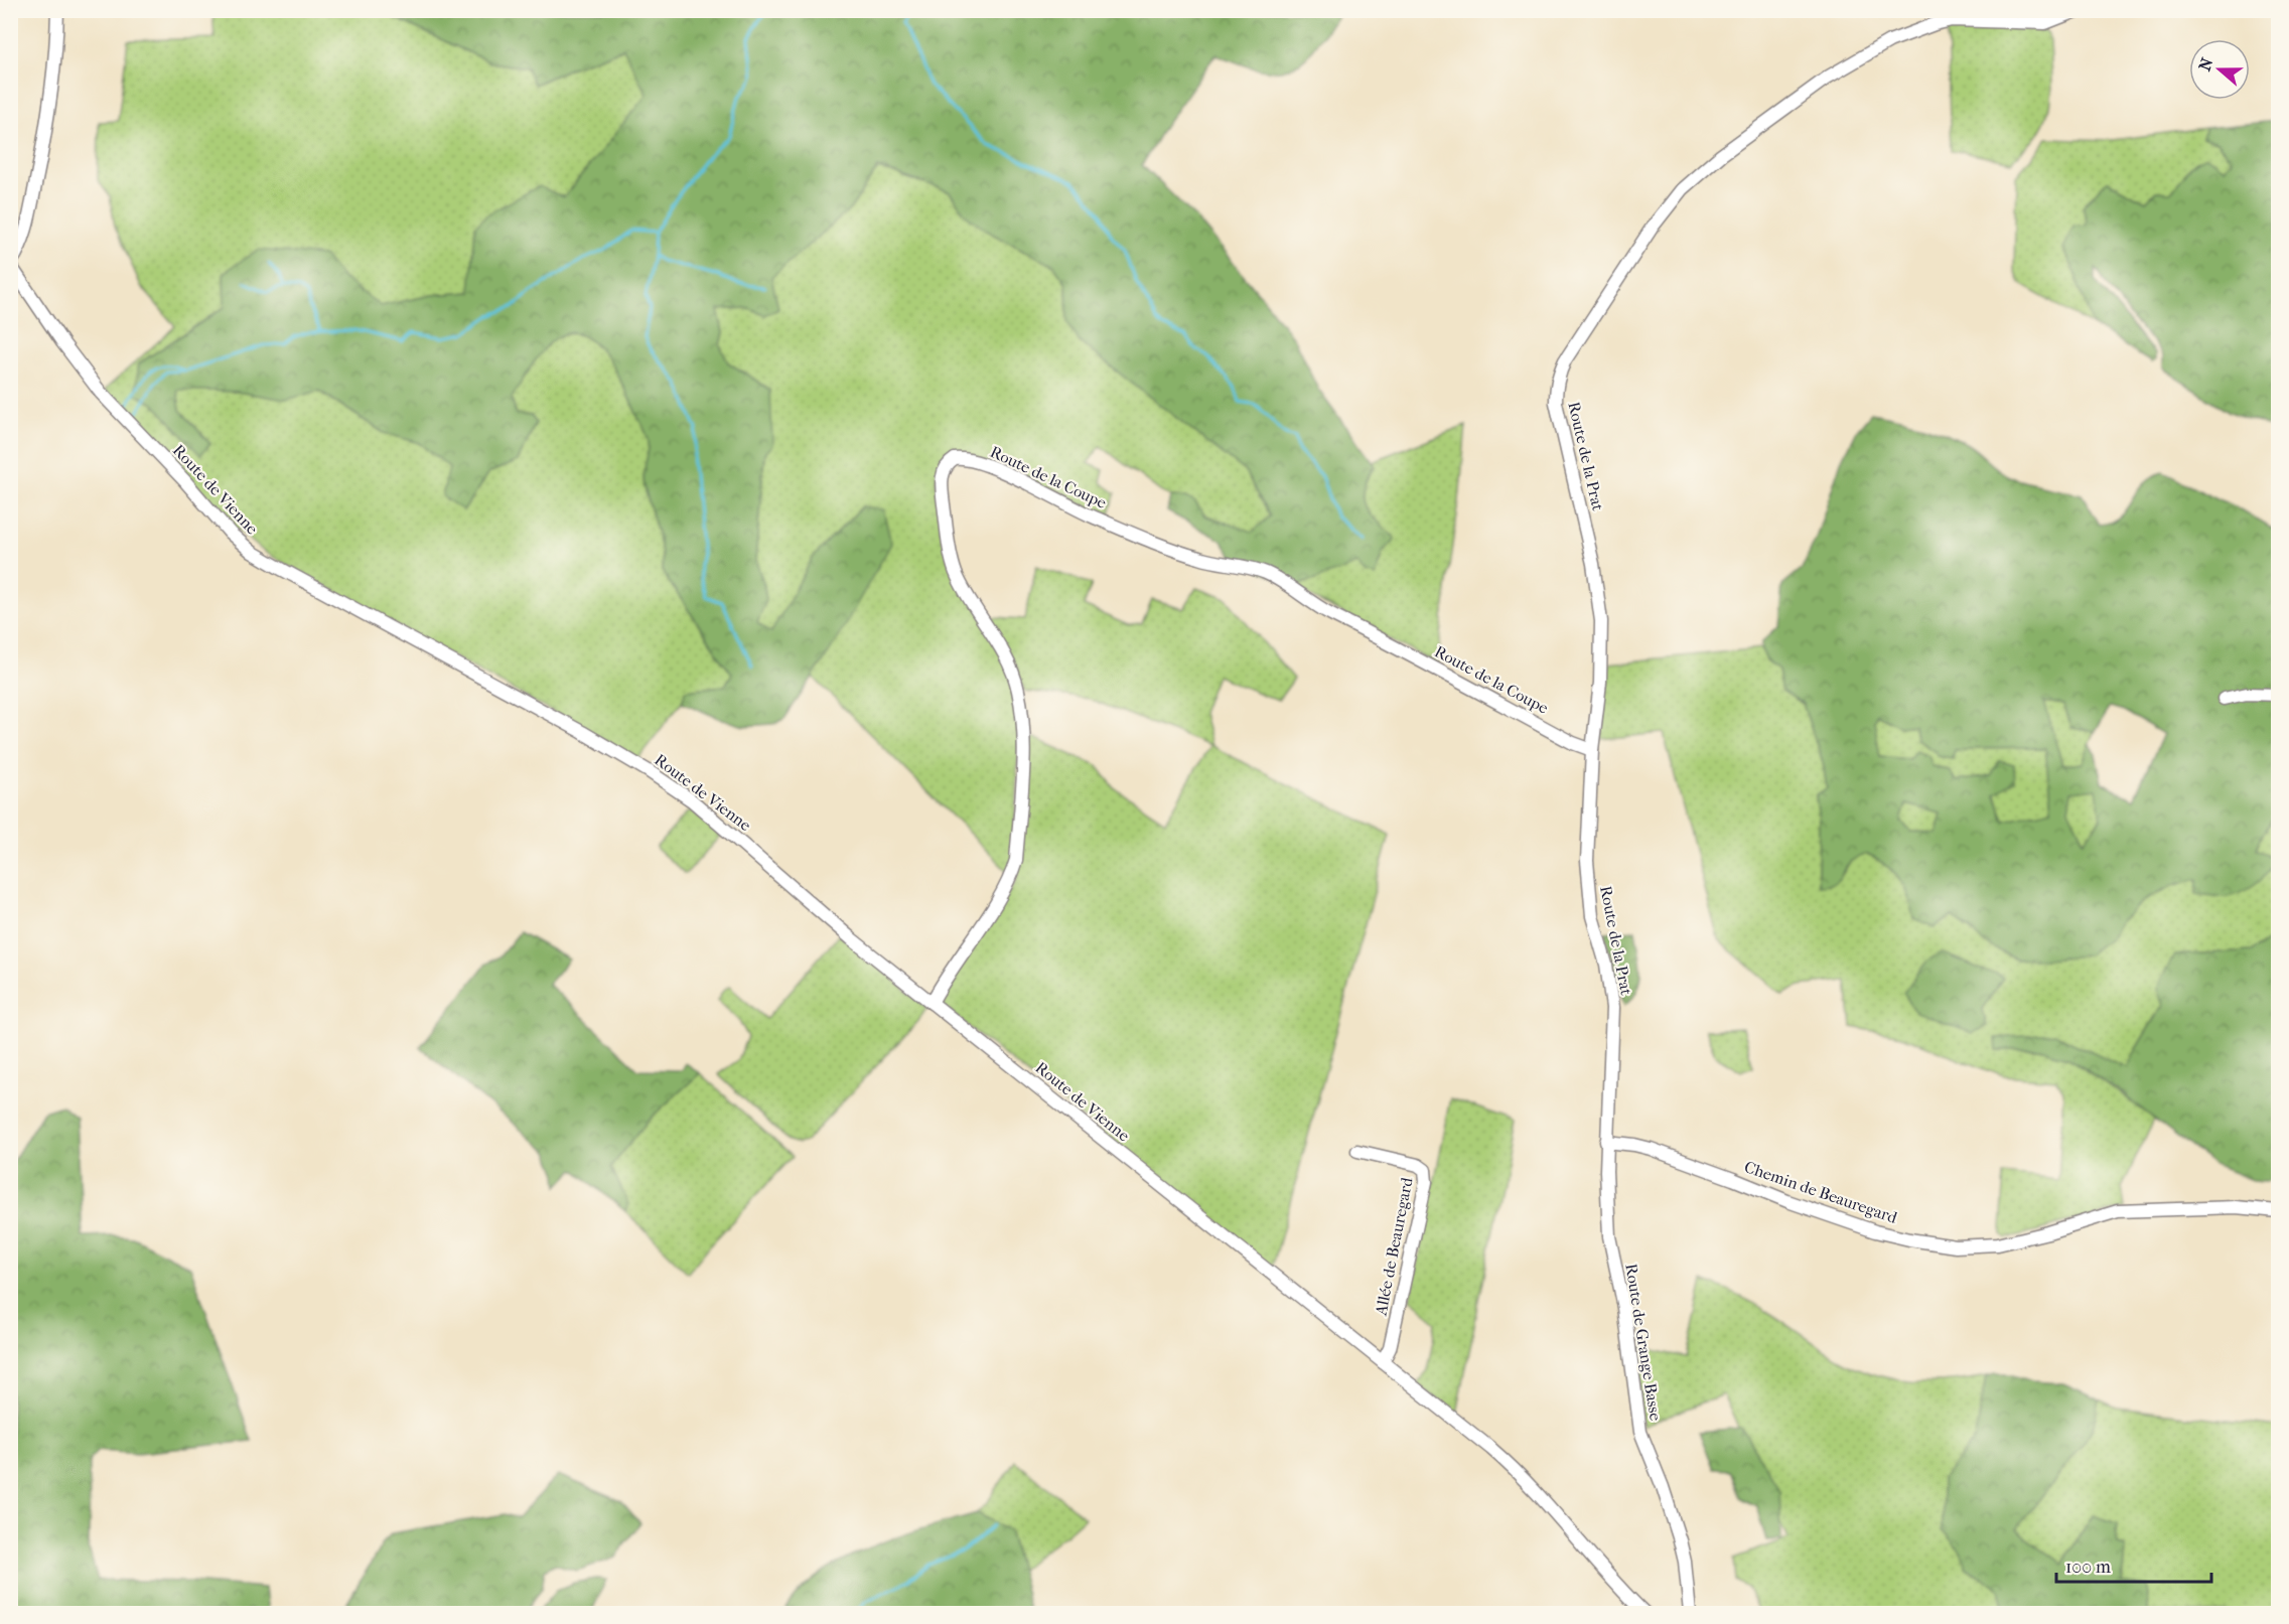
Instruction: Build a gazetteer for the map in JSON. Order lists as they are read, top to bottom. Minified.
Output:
{"streets":{"street":["Route de la Prat","Route de la Coupe","Route de Vienne","Chemin de Beauregard","Allée de Beauregard","Route de Grange Basse"]},"crossings":[["Route de la Prat","Route de la Coupe"],["Route de la Prat","Chemin de Beauregard"],["Route de la Prat","Route de Grange Basse"],["Route de la Coupe","Route de Vienne"],["Route de Vienne","Allée de Beauregard"],["Chemin de Beauregard","Route de Grange Basse"]],"scale_bar":"100 m","north":"left"}
